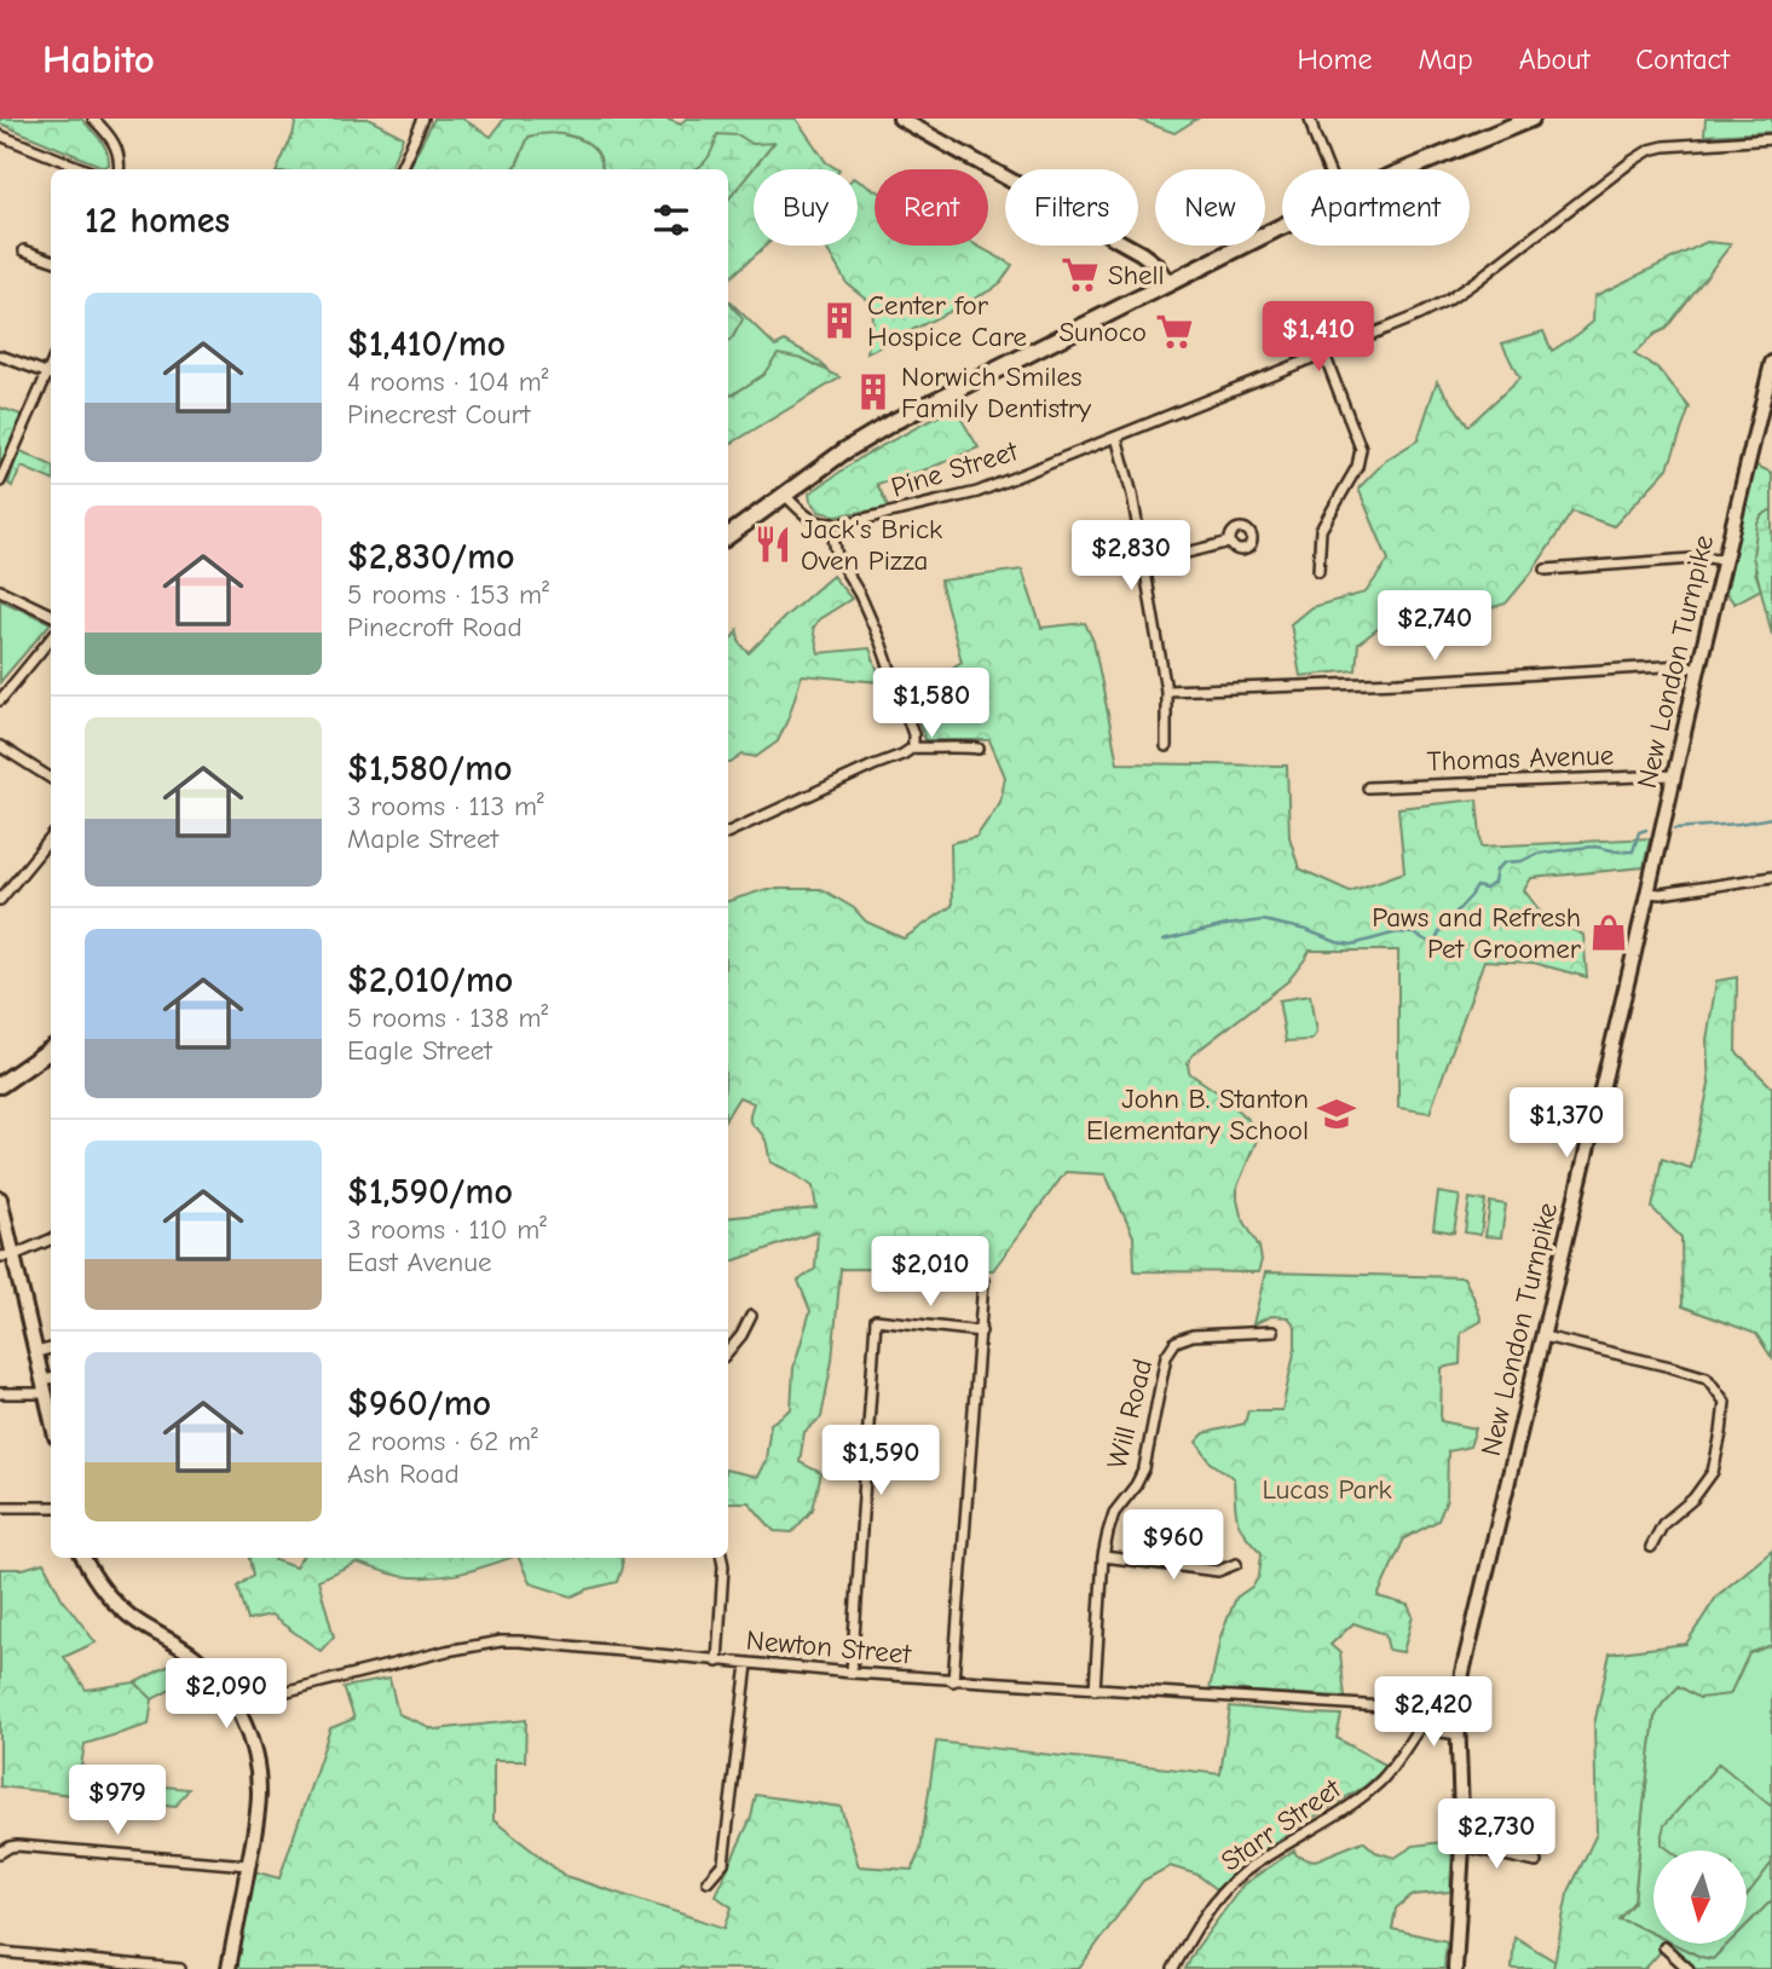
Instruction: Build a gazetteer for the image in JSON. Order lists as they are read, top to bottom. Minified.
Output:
{"streets":{"main road":["New London Turnpike"],"street":["Pine Street","Thomas Avenue","Will Road","Newton Street","Starr Street"]},"crossings":[["New London Turnpike","Thomas Avenue"],["Will Road","Newton Street"],["Newton Street","Starr Street"]],"parks":["Lucas Park"],"places":{"supermarket":["Shell","Sunoco"],"building":["Center for Hospice Care","Norwich Smiles Family Dentistry"],"restaurant":["Jack's Brick Oven Pizza"],"shop":["Paws and Refresh Pet Groomer"],"school or university":["John B. Stanton Elementary School"]},"north":"bottom","page":{"header":"Habito","nav":["Home","Map","About","Contact"],"chip":["Buy","Rent","Filters","New","Apartment"],"heading":"12 homes","list":[{"name":"$1,410/mo","note":"4 rooms · 104 m² · Pinecrest Court"},{"name":"$2,830/mo","note":"5 rooms · 153 m² · Pinecroft Road"},{"name":"$1,580/mo","note":"3 rooms · 113 m² · Maple Street"},{"name":"$2,010/mo","note":"5 rooms · 138 m² · Eagle Street"},{"name":"$1,590/mo","note":"3 rooms · 110 m² · East Avenue"},{"name":"$960/mo","note":"2 rooms · 62 m² · Ash Road"}],"price":["$1,410","$2,830","$2,740","$1,580","$1,370","$2,010","$1,590","$960","$2,090","$2,420","$979","$2,730"]}}
